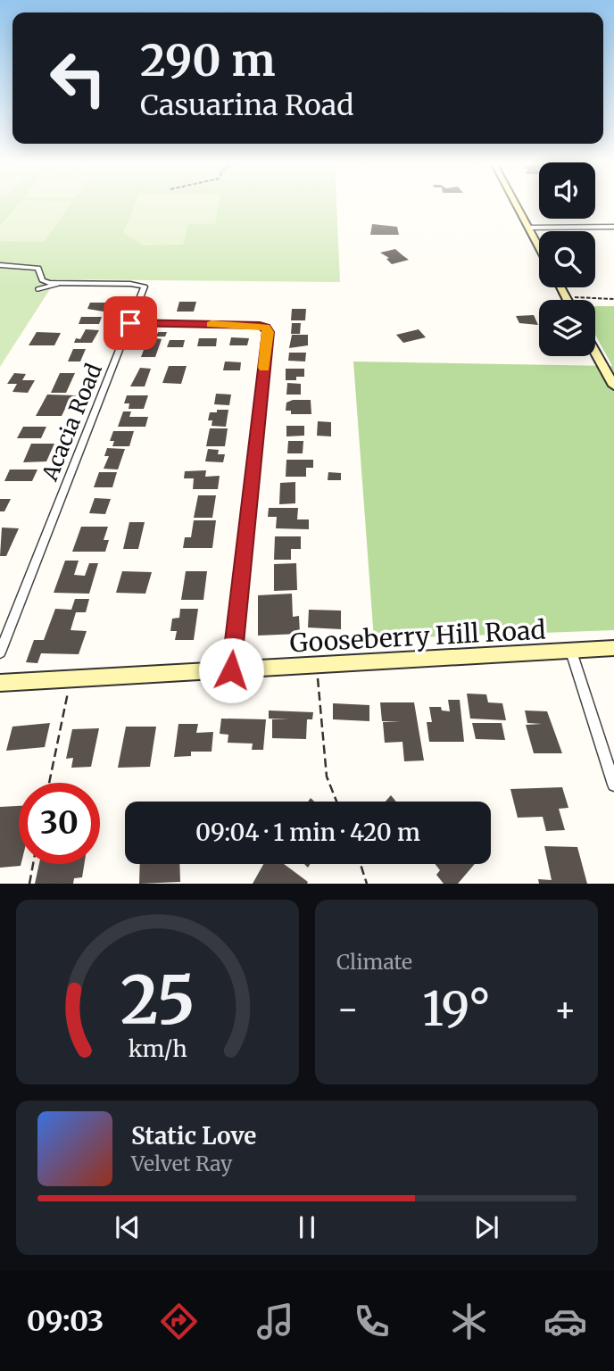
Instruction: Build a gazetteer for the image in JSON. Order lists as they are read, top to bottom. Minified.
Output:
{"streets":{"street":["Acacia Road","Gooseberry Hill Road"]},"page":{"turn":["290 m","Casuarina Road"],"limit":"30","trip":"09:04 · 1 min · 420 m","tile":"Climate","heat":["−","19°","+"],"song":["Static Love","Velvet Ray"],"tabs":"09:03","gauge":["25","km/h"]}}
